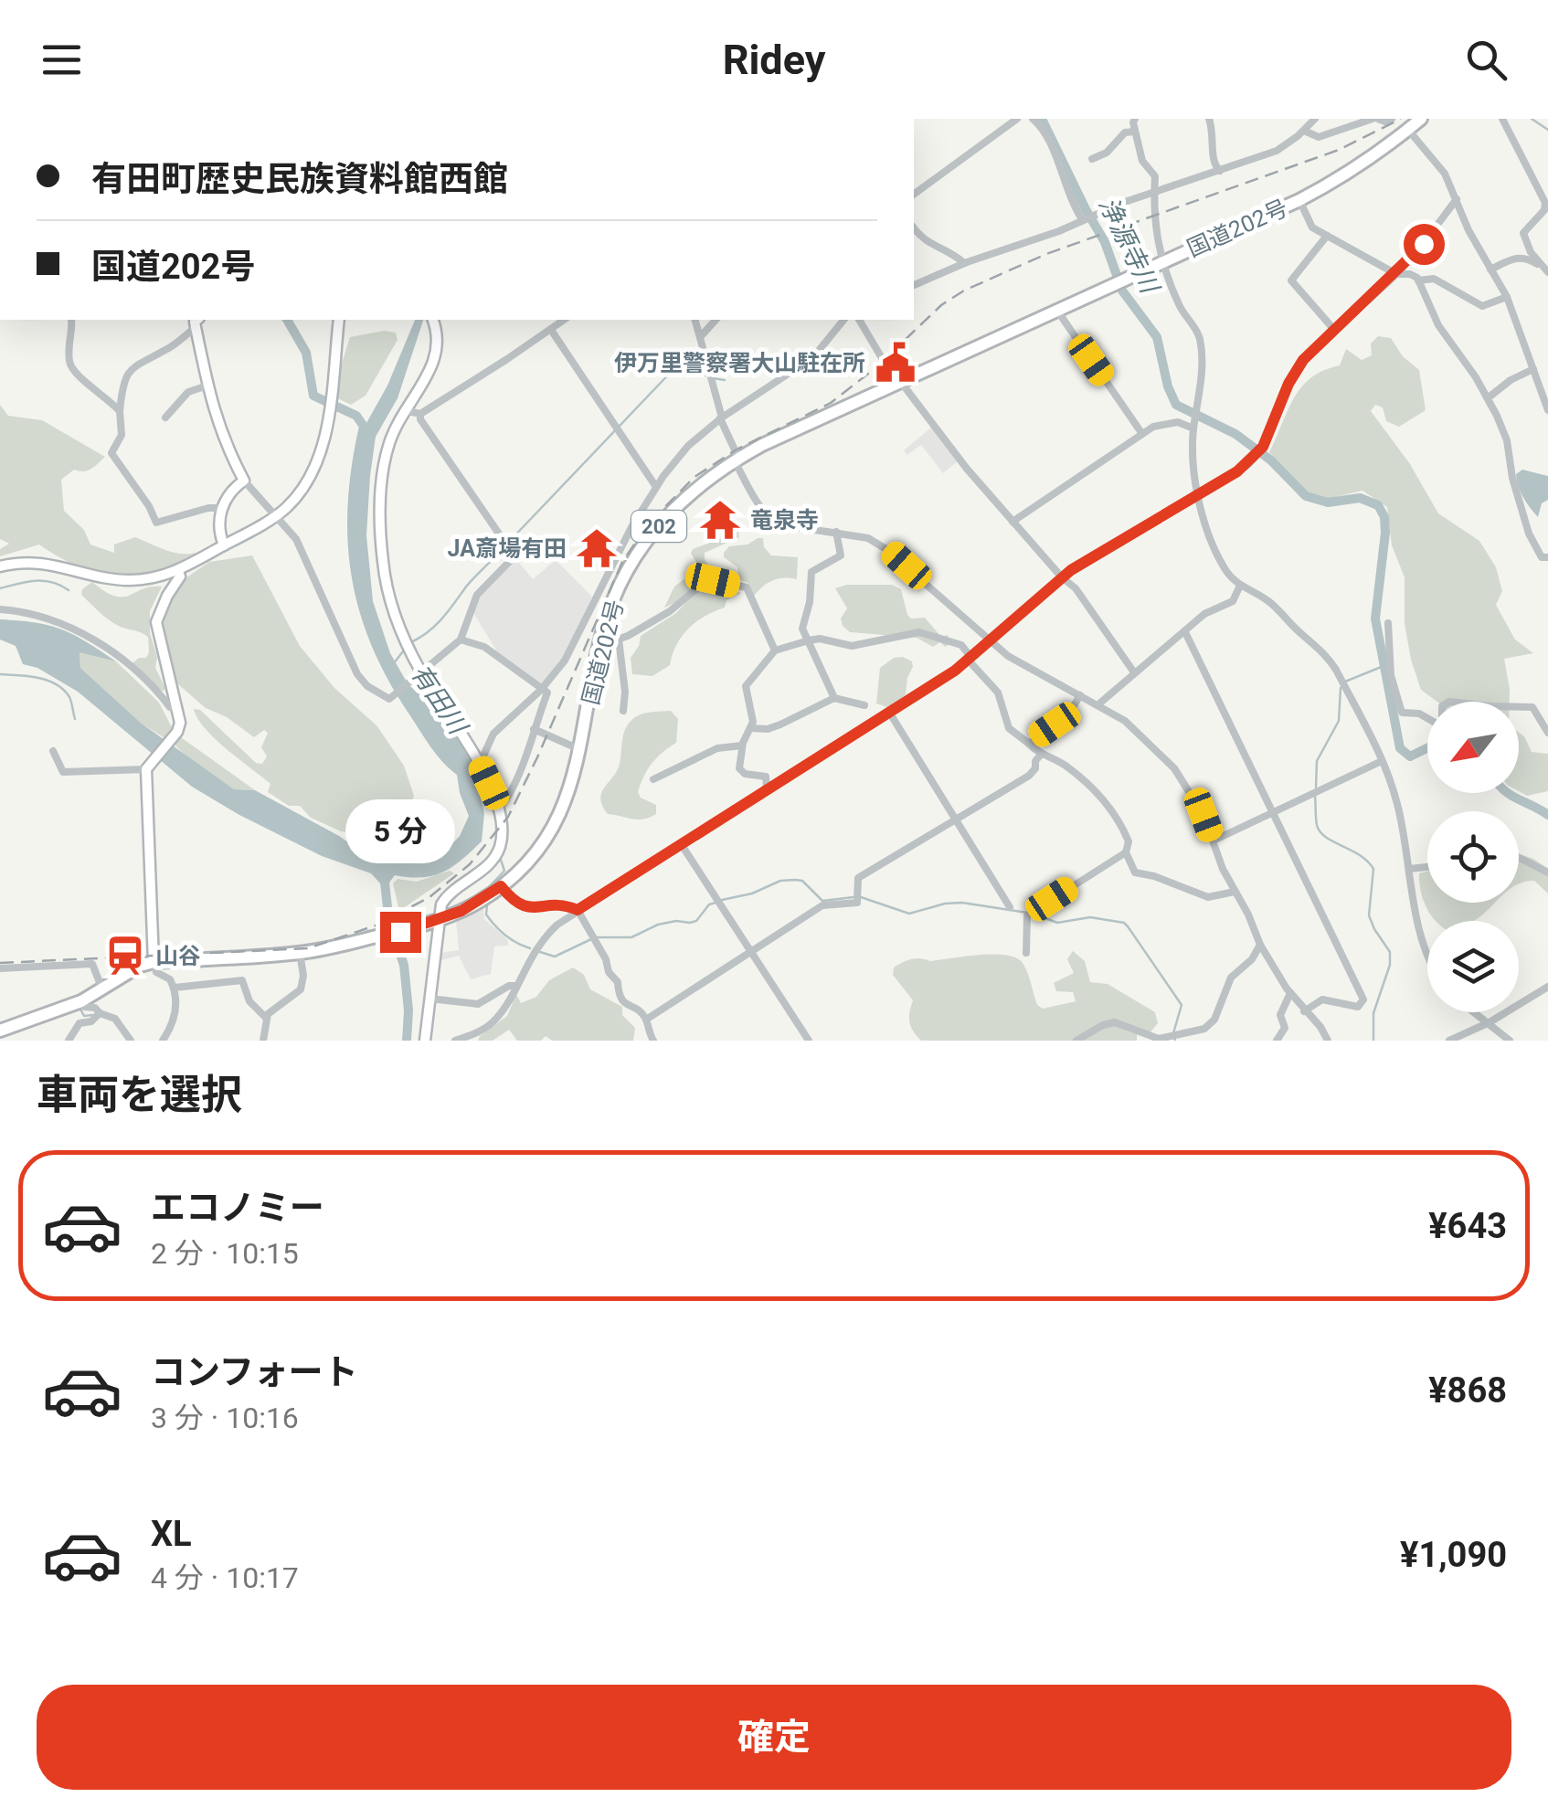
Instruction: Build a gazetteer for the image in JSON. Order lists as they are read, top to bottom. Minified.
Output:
{"streets":{"highway":["国道202号","202"]},"water":["浄源寺川","有田川"],"places":{"public building":["伊万里警察署大山駐在所"],"temple":["竜泉寺","JA斎場有田"],"station":["山谷"]},"north":"bottom left","page":{"header":"Ridey","banner":["有田町歴史民族資料館西館","国道202号"],"bubble":"5 分","heading":"車両を選択","list":[{"name":"エコノミー","note":"2 分 · 10:15","value":"¥643"},{"name":"コンフォート","note":"3 分 · 10:16","value":"¥868"},{"name":"XL","note":"4 分 · 10:17","value":"¥1,090"}],"buttons":"確定"}}
